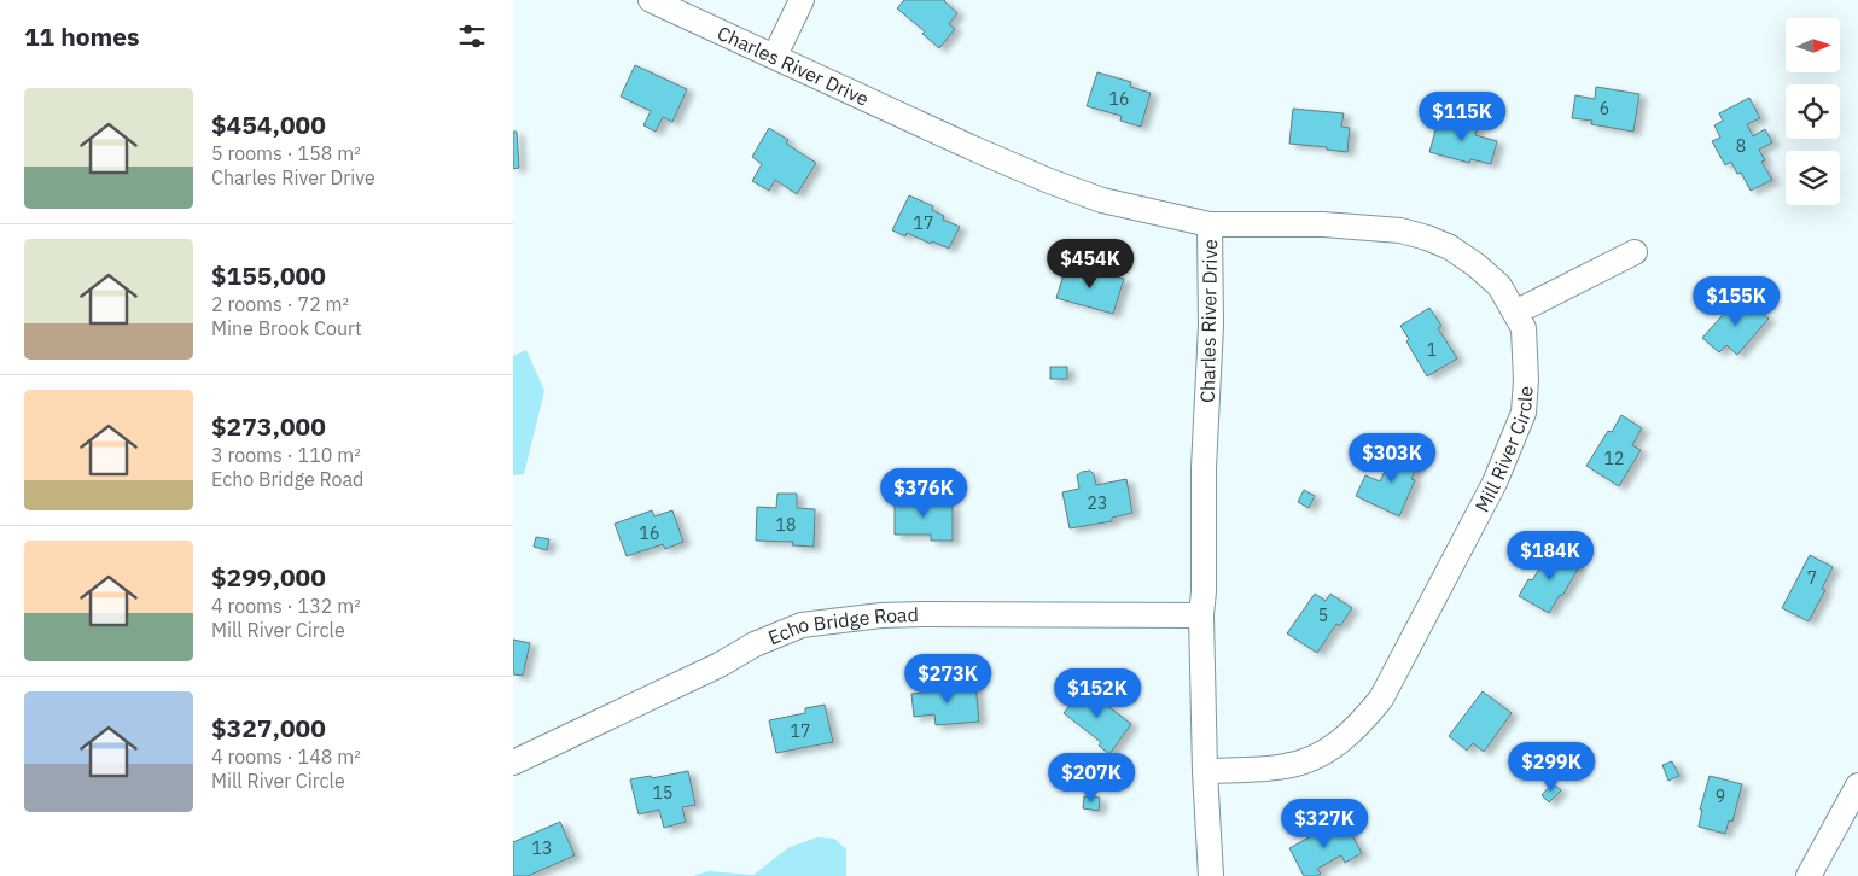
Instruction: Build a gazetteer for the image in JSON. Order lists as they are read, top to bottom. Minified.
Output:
{"streets":{"street":["Charles River Drive","Mill River Circle","Echo Bridge Road"]},"crossings":[["Charles River Drive","Mill River Circle"],["Charles River Drive","Echo Bridge Road"]],"house_numbers":["16","6","8","17","1","12","23","18","16","7","5","17","15","9","13"],"north":"right","page":{"heading":"11 homes","list":[{"name":"$454,000","note":"5 rooms · 158 m² · Charles River Drive"},{"name":"$155,000","note":"2 rooms · 72 m² · Mine Brook Court"},{"name":"$273,000","note":"3 rooms · 110 m² · Echo Bridge Road"},{"name":"$299,000","note":"4 rooms · 132 m² · Mill River Circle"},{"name":"$327,000","note":"4 rooms · 148 m² · Mill River Circle"}],"price":["$115K","$454K","$155K","$303K","$376K","$184K","$273K","$152K","$299K","$207K","$327K"]}}
